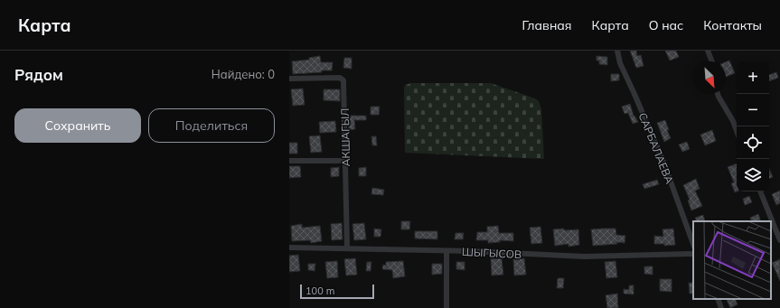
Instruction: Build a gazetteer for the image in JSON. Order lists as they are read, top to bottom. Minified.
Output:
{"streets":{"street":["АКШАГЫЛ","САРБАЛАЕВА","ШЫГЫСОВ"]},"crossings":[["АКШАГЫЛ","ШЫГЫСОВ"]],"scale_bar":"100 m","north":"bottom right","page":{"header":"Карта","nav":["Главная","Карта","О нас","Контакты"],"heading":["Рядом","Найдено: 0"],"map_buttons":["+","−"],"buttons":["Сохранить","Поделиться"],"scale":"100 m"}}
